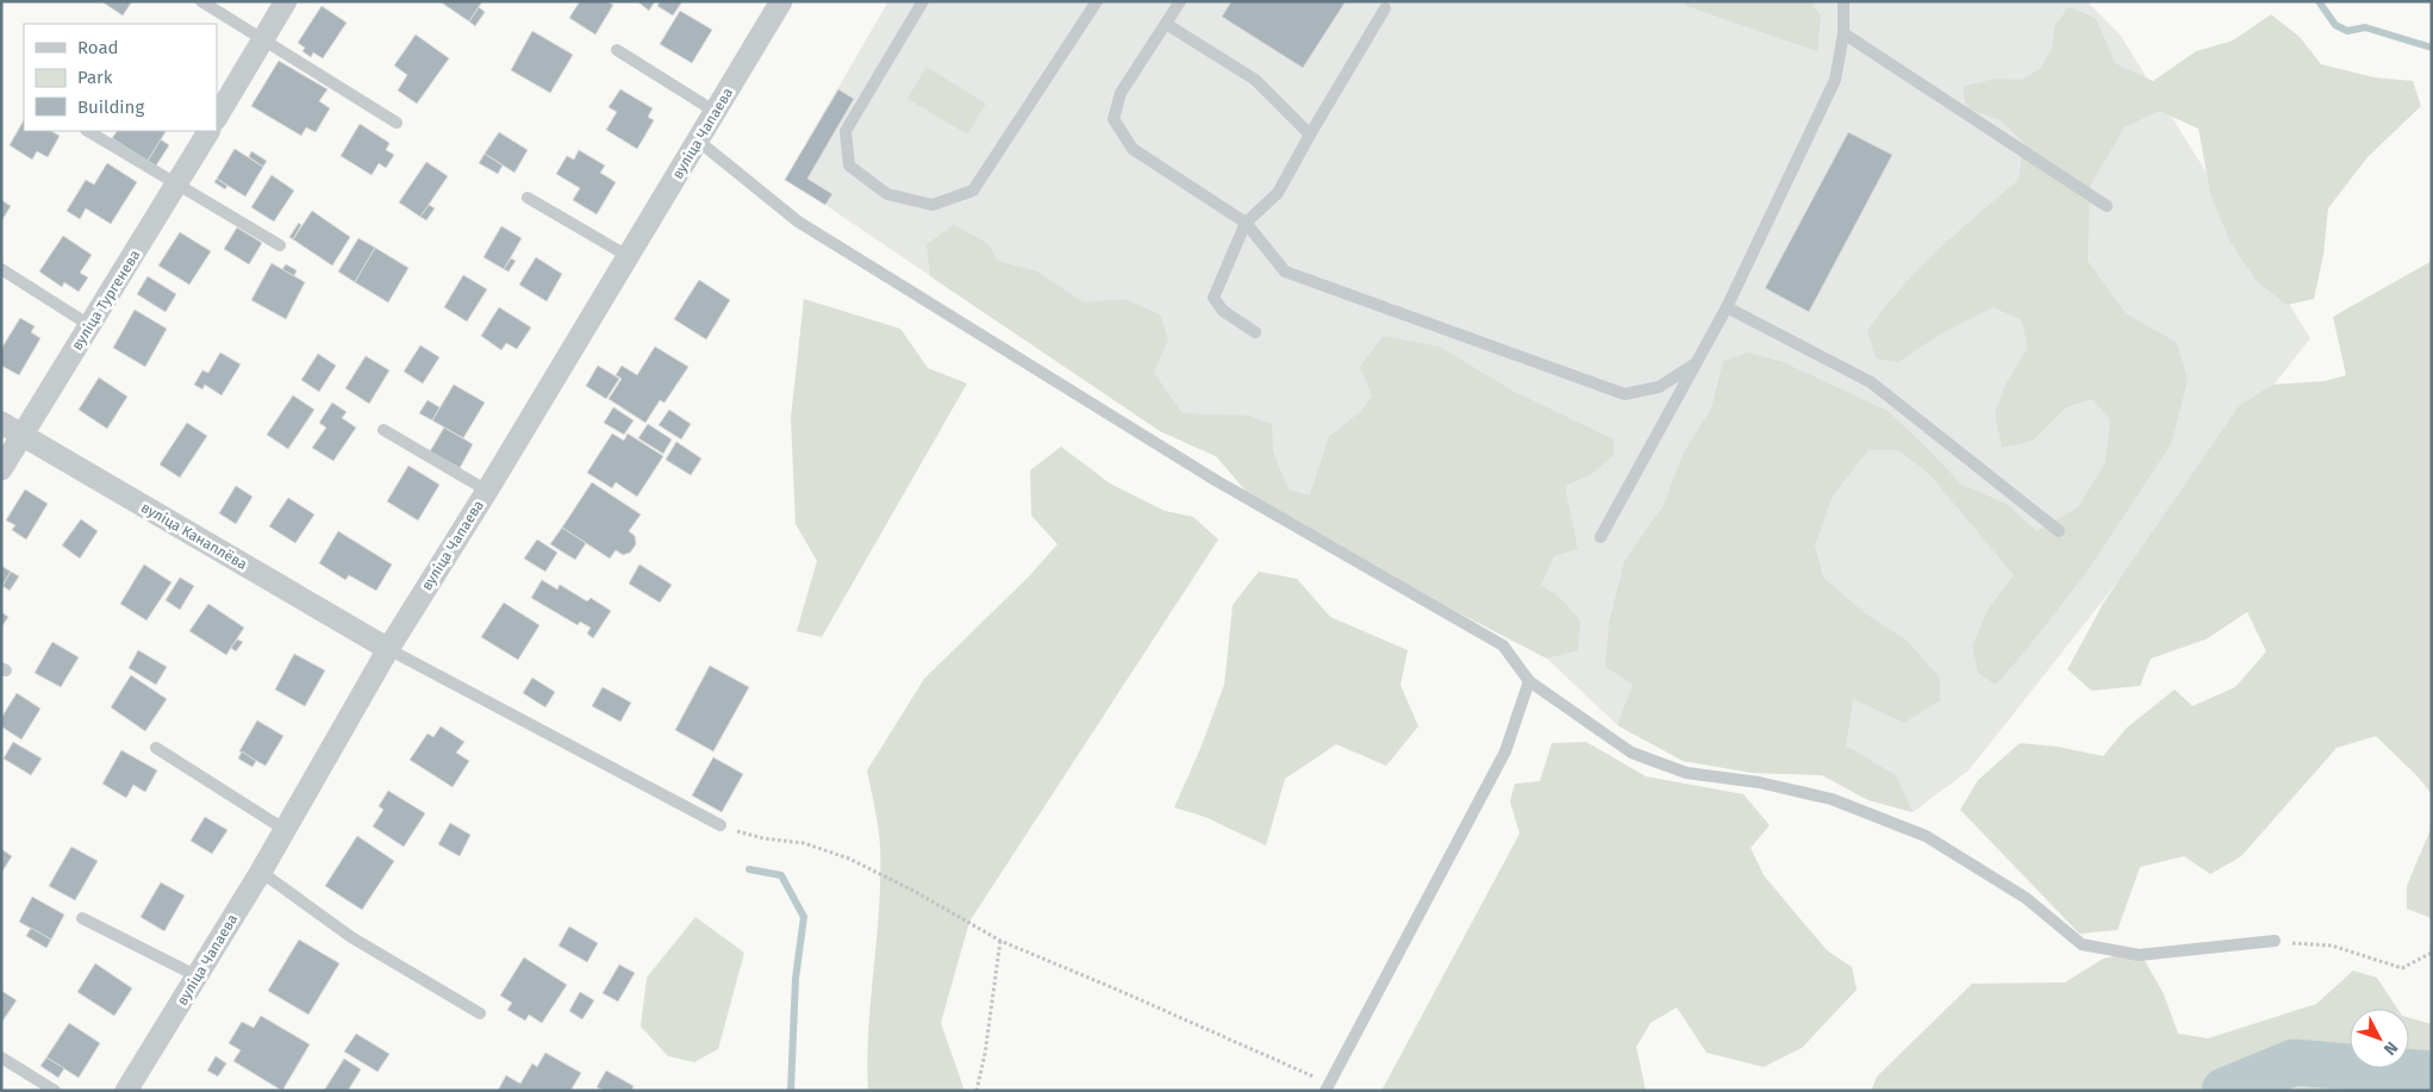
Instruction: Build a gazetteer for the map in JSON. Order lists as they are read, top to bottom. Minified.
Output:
{"streets":{"street":["вуліца Чапаева","вуліца Тургенева","вуліца Канаплёва"]},"crossings":[["вуліца Чапаева","вуліца Канаплёва"],["вуліца Тургенева","вуліца Канаплёва"]],"legend":["Road","Park","Building"],"north":"bottom right"}
